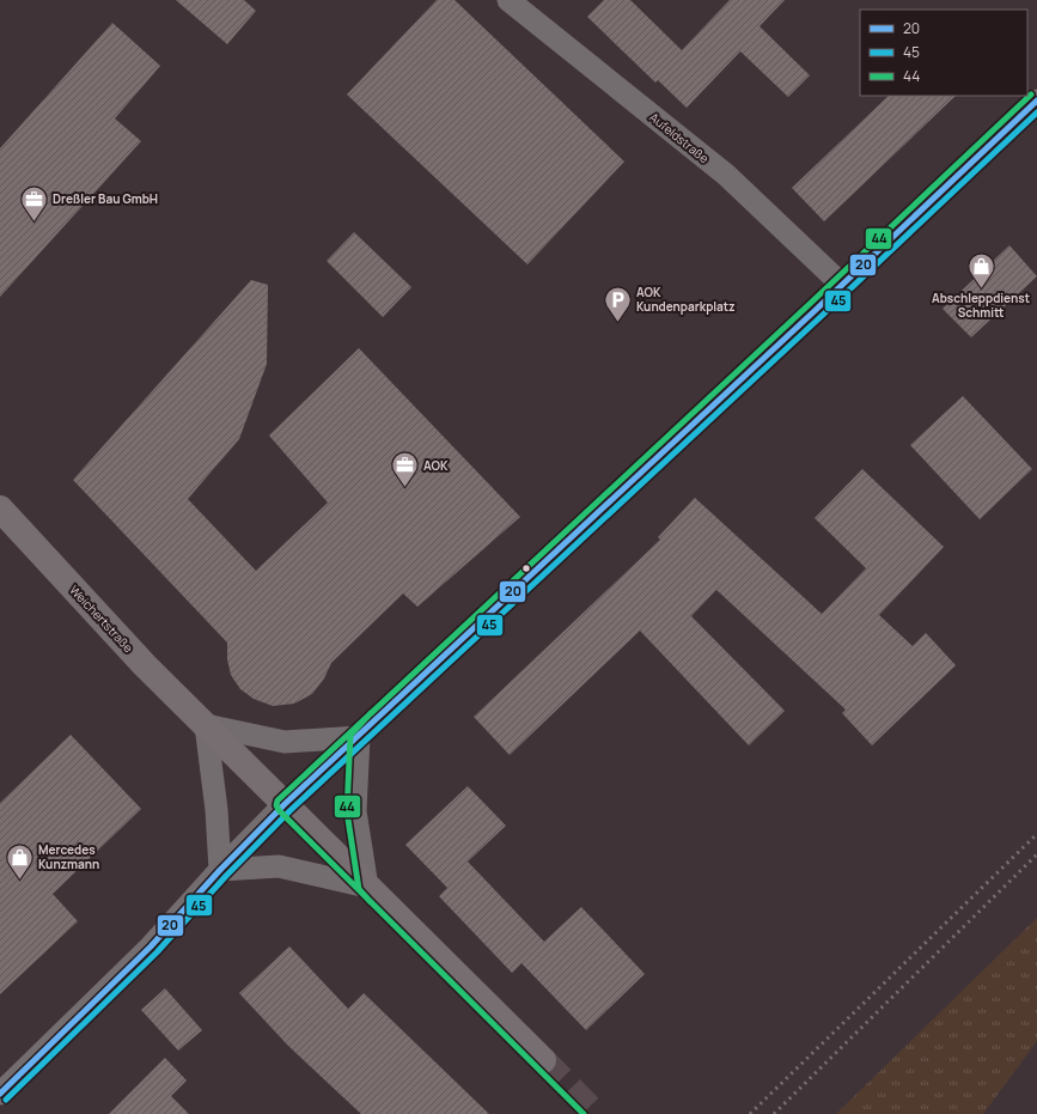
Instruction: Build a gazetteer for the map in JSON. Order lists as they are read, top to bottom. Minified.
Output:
{"streets":{"main road":["Weichertstraße"],"street":["Aufeldstraße"]},"places":{"office":["Dreßler Bau GmbH","AOK"],"shop":["Abschleppdienst Schmitt","Mercedes Kunzmann"],"parking":["AOK Kundenparkplatz"]},"lines":["transit line 44","transit line 20","transit line 45"],"legend":["20","45","44"]}
